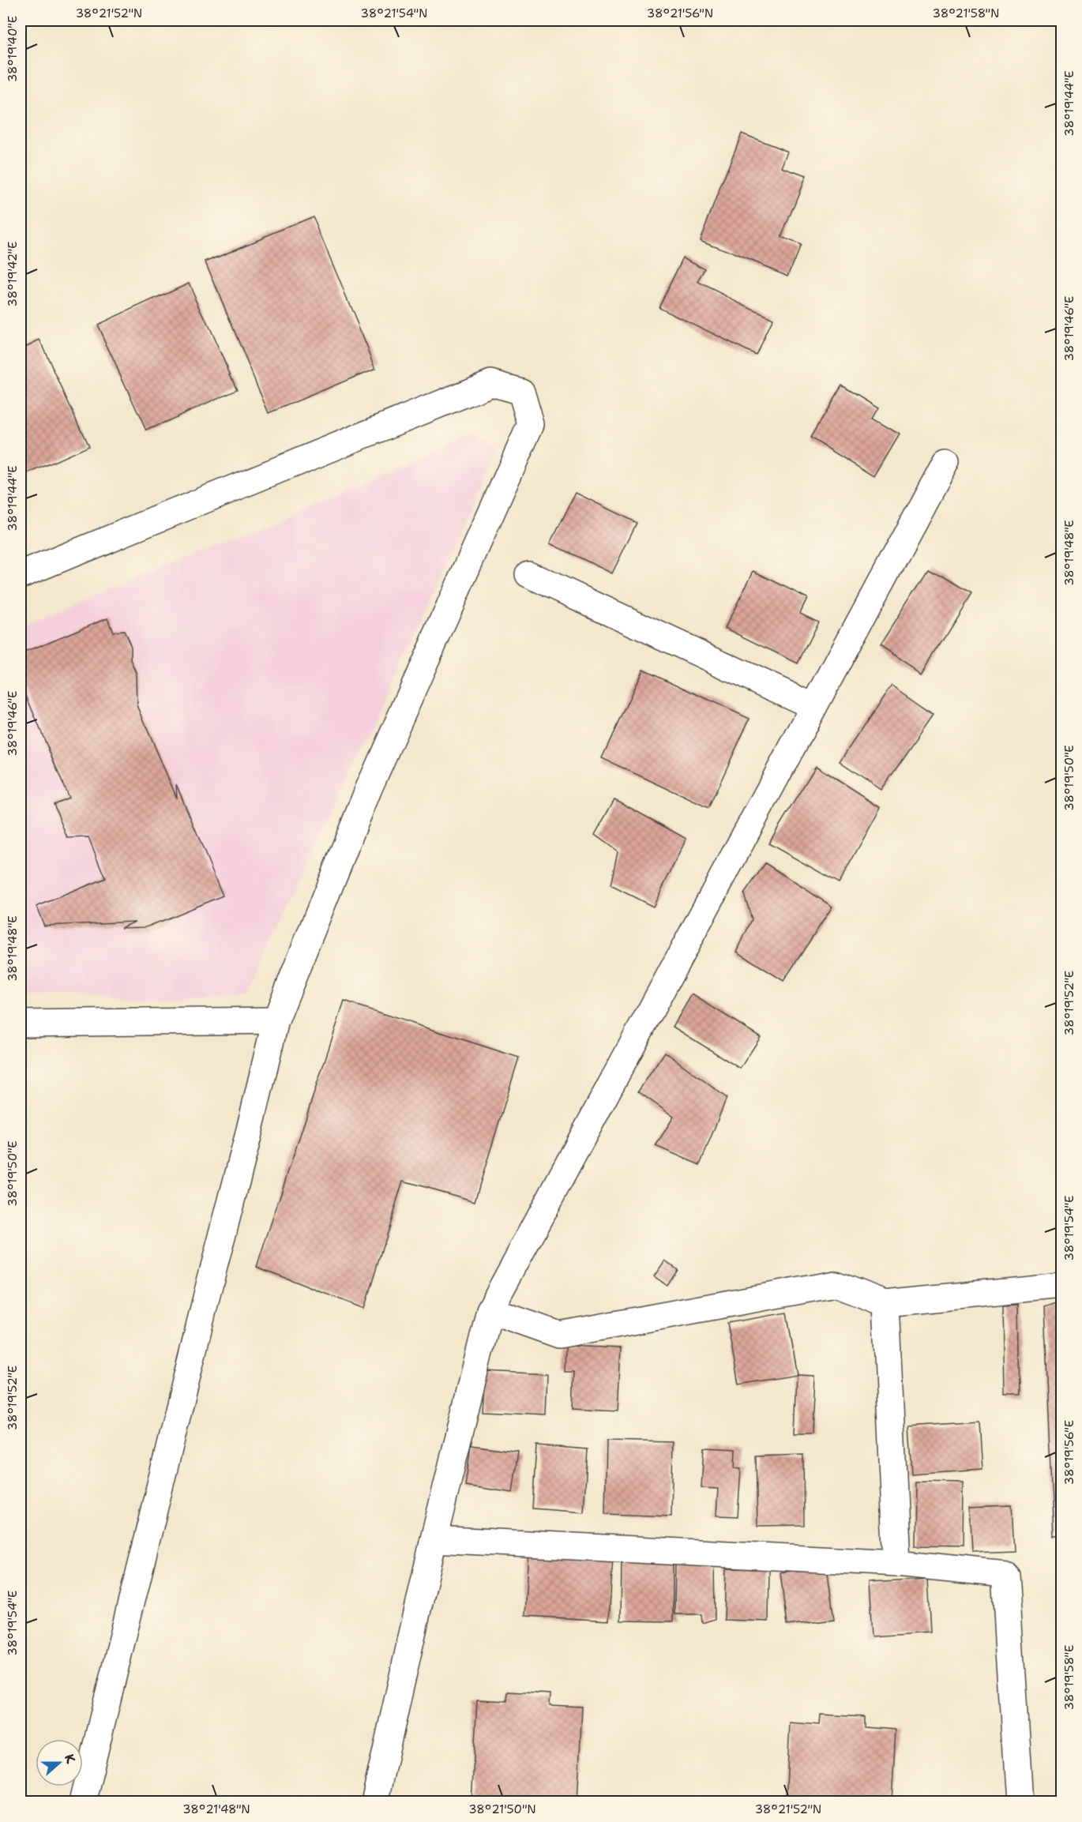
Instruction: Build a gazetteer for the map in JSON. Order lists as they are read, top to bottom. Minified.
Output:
{"north":"right","coordinates":["38°21'52\"N","38°21'54\"N","38°21'56\"N","38°21'58\"N","38°19'40\"E","38°19'44\"E","38°19'42\"E","38°19'46\"E","38°19'48\"E","38°19'50\"E","38°19'52\"E","38°19'54\"E","38°19'56\"E","38°19'58\"E","38°21'48\"N","38°21'50\"N"]}
